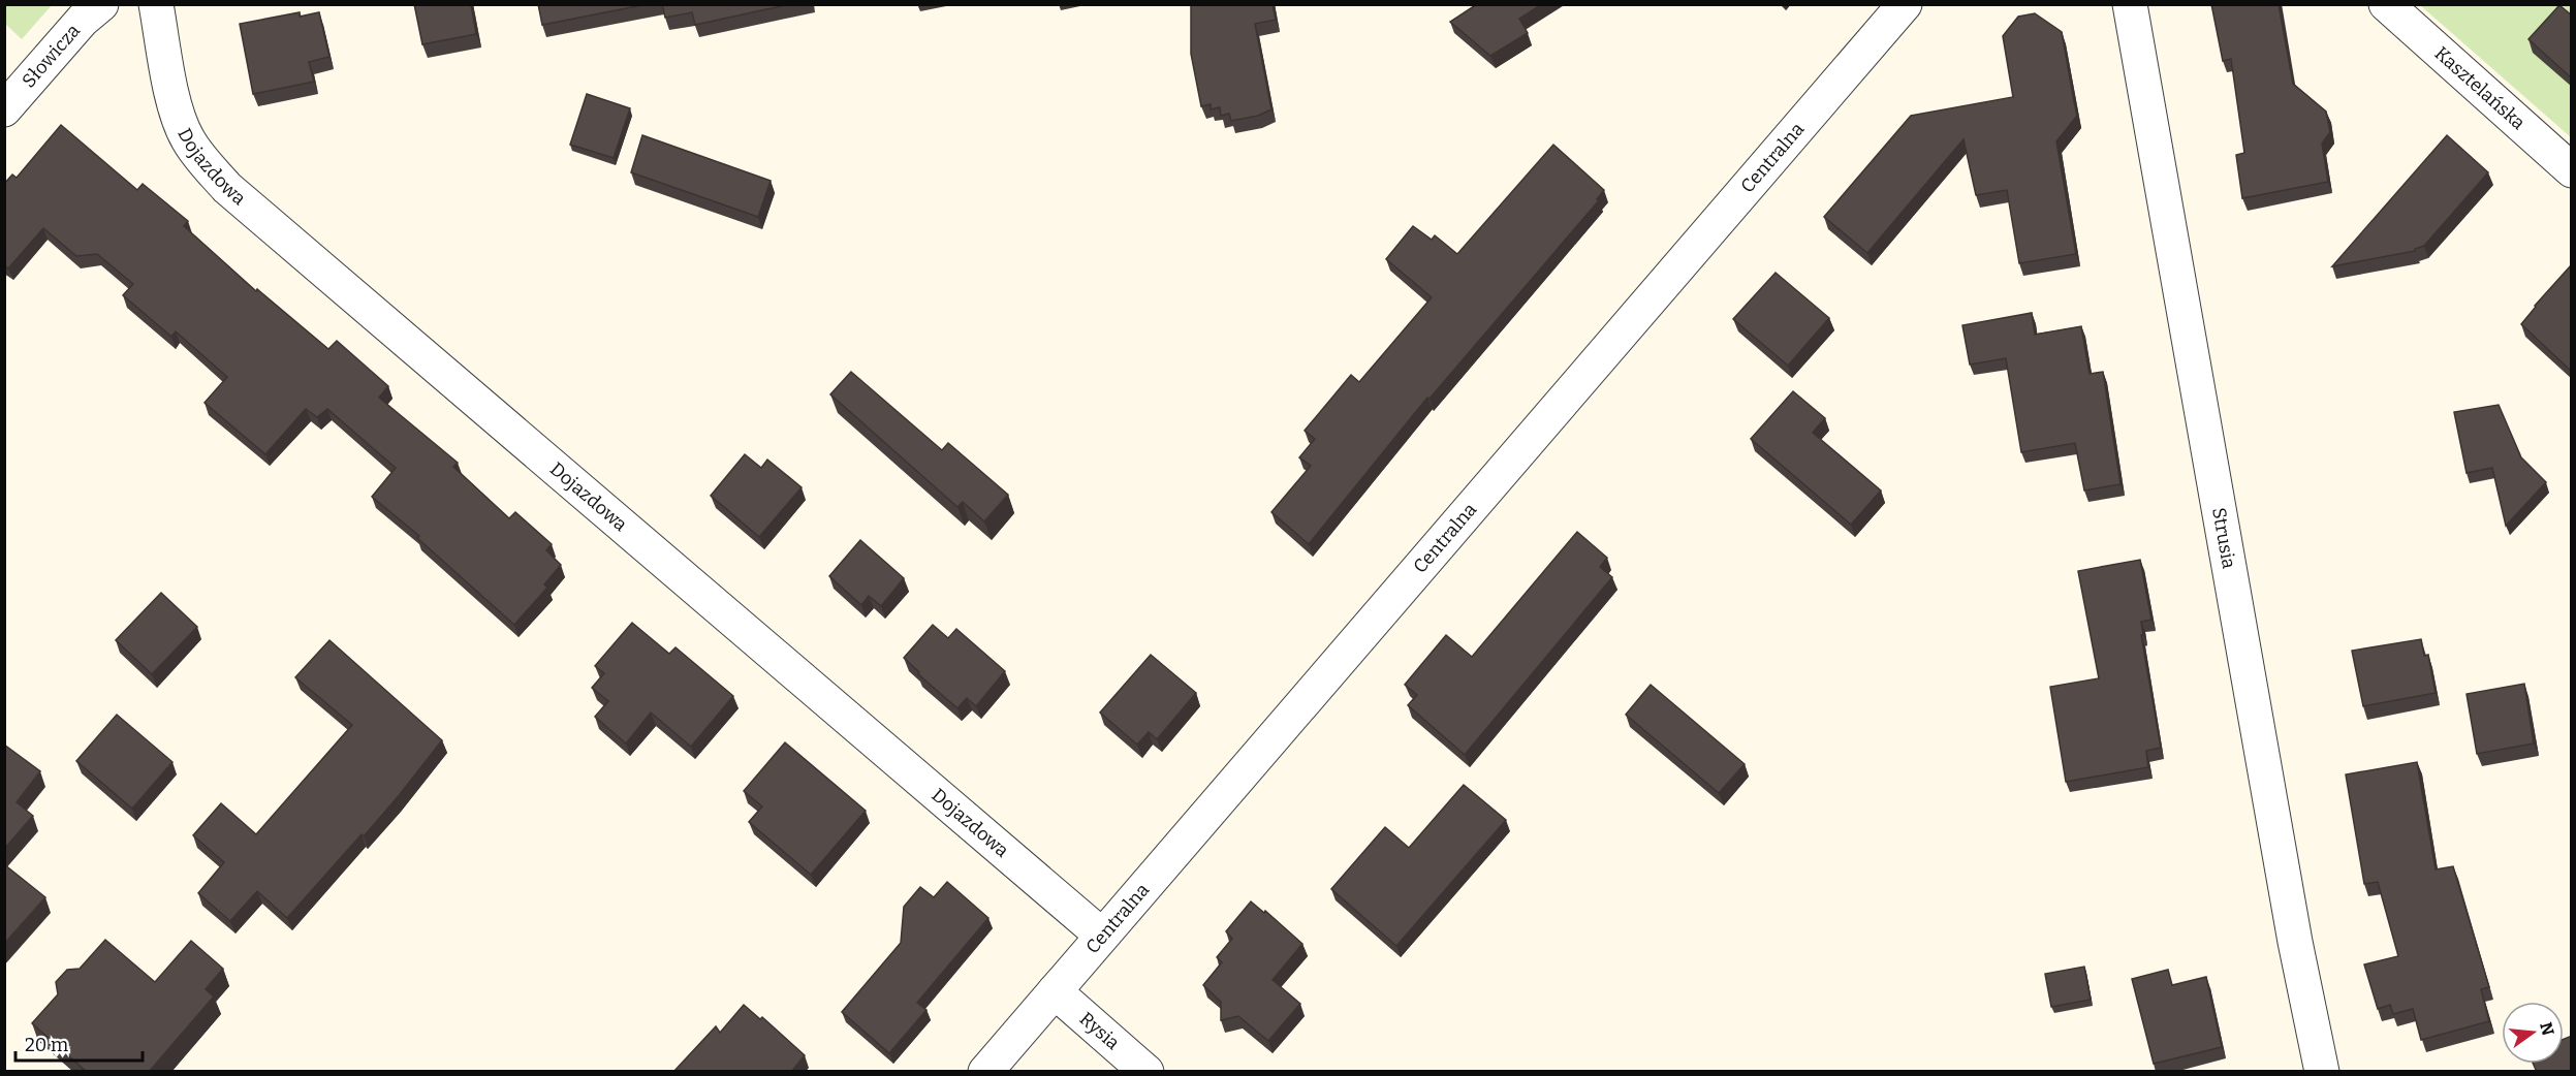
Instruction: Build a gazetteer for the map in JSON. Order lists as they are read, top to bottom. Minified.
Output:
{"streets":{"street":["Słowicza","Kasztelańska","Centralna","Dojazdowa","Strusia","Rysia"]},"crossings":[["Centralna","Dojazdowa"],["Centralna","Rysia"]],"scale_bar":"20 m","north":"right"}
